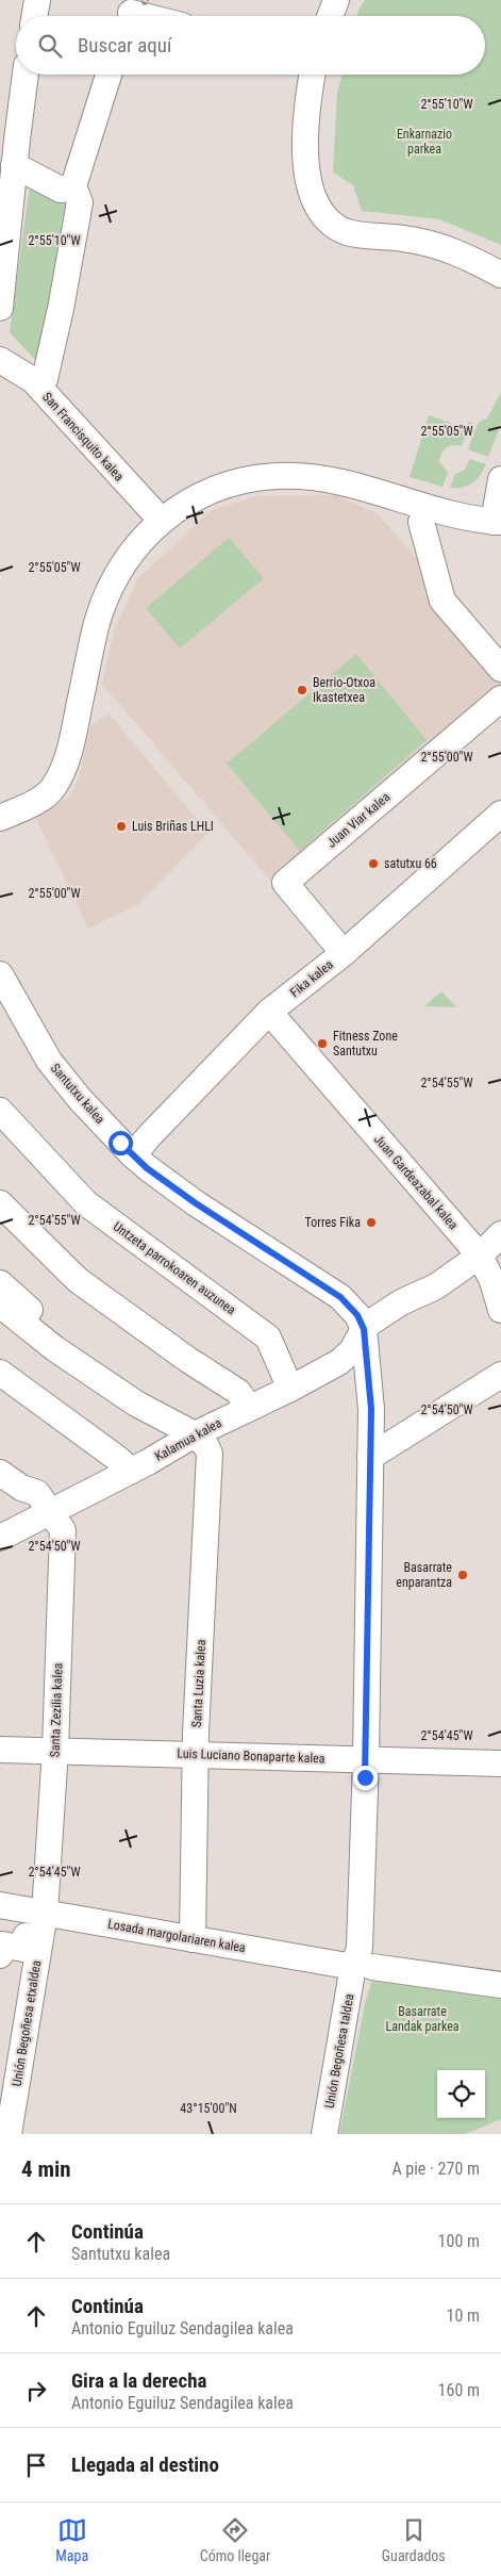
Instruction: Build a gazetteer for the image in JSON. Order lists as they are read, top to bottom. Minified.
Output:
{"streets":{"street":["San Francisquito kalea","Juan Viar kalea","Fika kalea","Santutxu kalea","Juan Gardeazabal kalea","Untzeta parrokoaren auzunea","Kalamua kalea","Santa Luzia kalea","Santa Zezilia kalea","Luis Luciano Bonaparte kalea","Losada margolariaren kalea","Unión Begoñesa etxaldea","Unión Begoñesa taldea"]},"crossings":[["Juan Viar kalea","Fika kalea"],["Fika kalea","Santutxu kalea"],["Fika kalea","Juan Gardeazabal kalea"],["Untzeta parrokoaren auzunea","Kalamua kalea"],["Kalamua kalea","Santa Luzia kalea"],["Kalamua kalea","Santa Zezilia kalea"],["Kalamua kalea","Unión Begoñesa taldea"],["Santa Luzia kalea","Luis Luciano Bonaparte kalea"],["Santa Luzia kalea","Losada margolariaren kalea"],["Santa Zezilia kalea","Luis Luciano Bonaparte kalea"],["Santa Zezilia kalea","Losada margolariaren kalea"],["Santa Zezilia kalea","Unión Begoñesa etxaldea"],["Luis Luciano Bonaparte kalea","Unión Begoñesa taldea"],["Losada margolariaren kalea","Unión Begoñesa etxaldea"],["Losada margolariaren kalea","Unión Begoñesa taldea"]],"parks":["Enkarnazio parkea","Basarrate Landak parkea"],"places":["Berrio-Otxoa Ikastetxea","Luis Briñas LHLI","satutxu 66","Fitness Zone Santutxu","Torres Fika","Basarrate enparantza"],"page":{"search":"Buscar aquí","heading":["4 min","A pie · 270 m"],"list":[["Continúa","Santutxu kalea","100 m"],["Continúa","Antonio Eguiluz Sendagilea kalea","10 m"],["Gira a la derecha","Antonio Eguiluz Sendagilea kalea","160 m"],"Llegada al destino"],"nav":["Mapa","Cómo llegar","Guardados"]},"coordinates":["2°55'10\"W","2°55'05\"W","2°55'00\"W","2°54'55\"W","2°54'50\"W","2°54'45\"W","43°15'00\"N"]}
